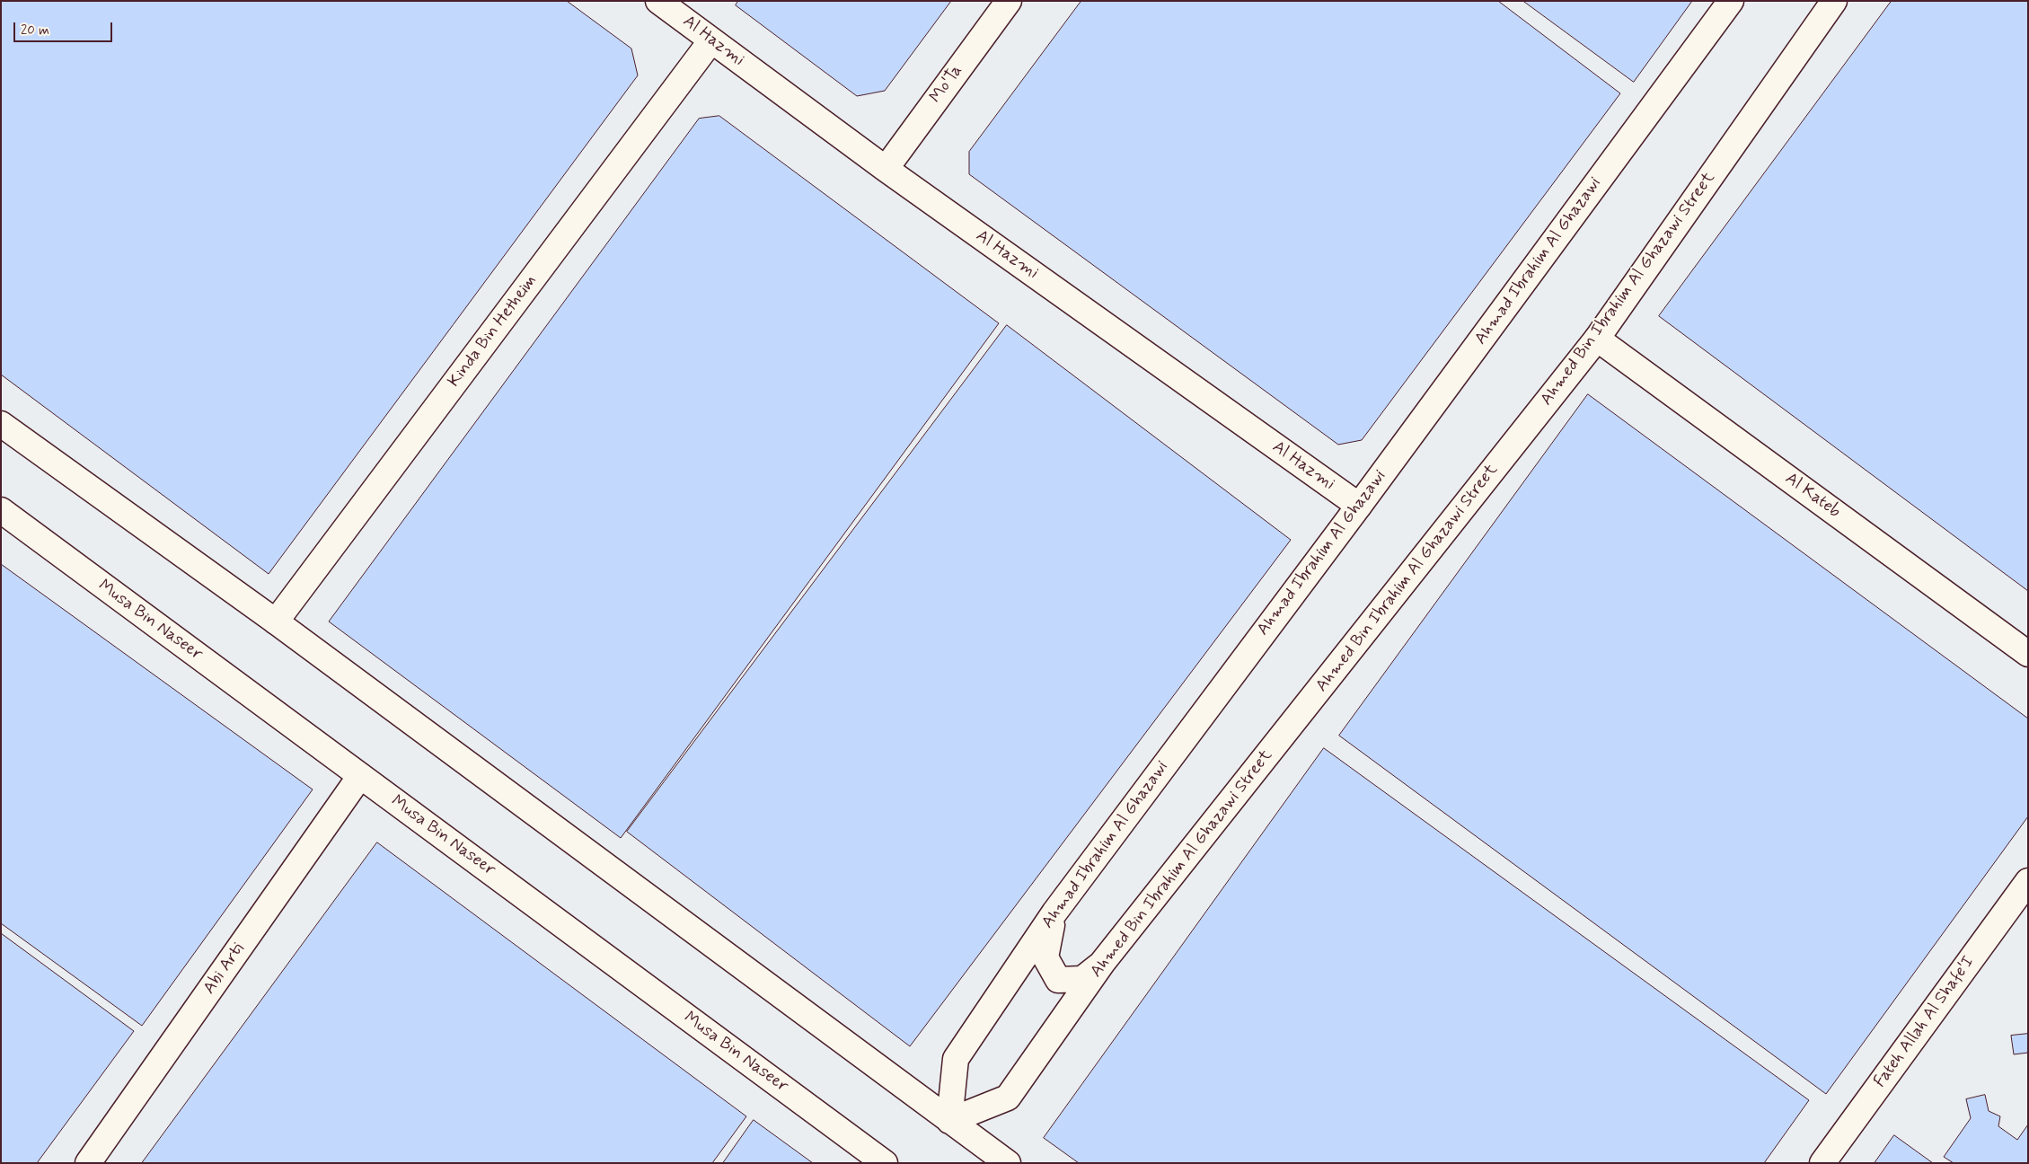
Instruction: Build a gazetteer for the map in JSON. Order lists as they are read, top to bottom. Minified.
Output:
{"streets":{"street":["Al Hazmi","Mo'Ta","Ahmad Ibrahim Al Ghazawi","Ahmed Bin Ibrahim Al Ghazawi Street","Kinda Bin Hetheim","Al Kateb","Musa Bin Naseer","Abi Arti","Fateh Allah Al Shafe'I"]},"crossings":[["Al Hazmi","Mo'Ta"],["Al Hazmi","Ahmad Ibrahim Al Ghazawi"],["Al Hazmi","Kinda Bin Hetheim"],["Ahmad Ibrahim Al Ghazawi","Ahmed Bin Ibrahim Al Ghazawi Street"],["Ahmed Bin Ibrahim Al Ghazawi Street","Al Kateb"],["Musa Bin Naseer","Abi Arti"]],"scale_bar":"20 m"}
